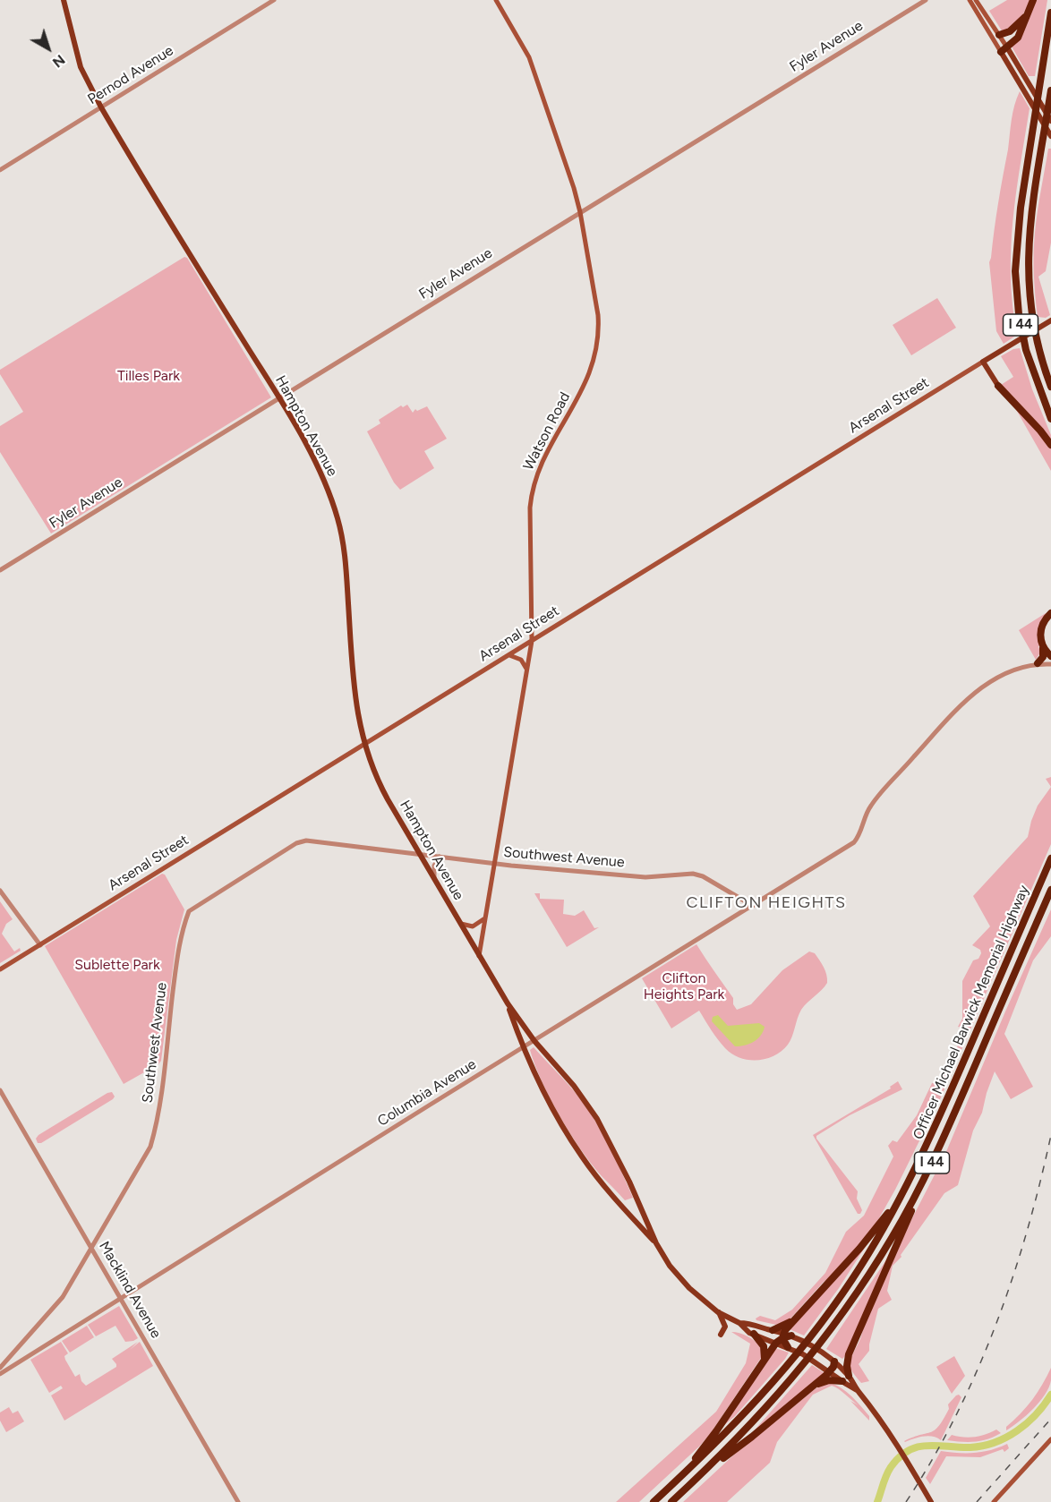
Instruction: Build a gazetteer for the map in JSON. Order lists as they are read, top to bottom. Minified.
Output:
{"streets":{"highway":["I 44","Officer Michael Barwick Memorial Highway"],"main road":["Arsenal Street","Hampton Avenue","Watson Road"],"street":["Fyler Avenue","Pernod Avenue","Southwest Avenue","Columbia Avenue","Macklind Avenue"]},"crossings":[["Fyler Avenue","Hampton Avenue"],["Fyler Avenue","Watson Road"],["Pernod Avenue","Hampton Avenue"],["Arsenal Street","Hampton Avenue"],["Arsenal Street","Watson Road"],["Hampton Avenue","Watson Road"],["Hampton Avenue","Southwest Avenue"],["Hampton Avenue","Columbia Avenue"],["Watson Road","Southwest Avenue"],["Southwest Avenue","Columbia Avenue"],["Southwest Avenue","Macklind Avenue"],["Columbia Avenue","Macklind Avenue"]],"districts":["CLIFTON HEIGHTS"],"parks":["Tilles Park","Sublette Park","Clifton Heights Park"],"north":"bottom right"}
